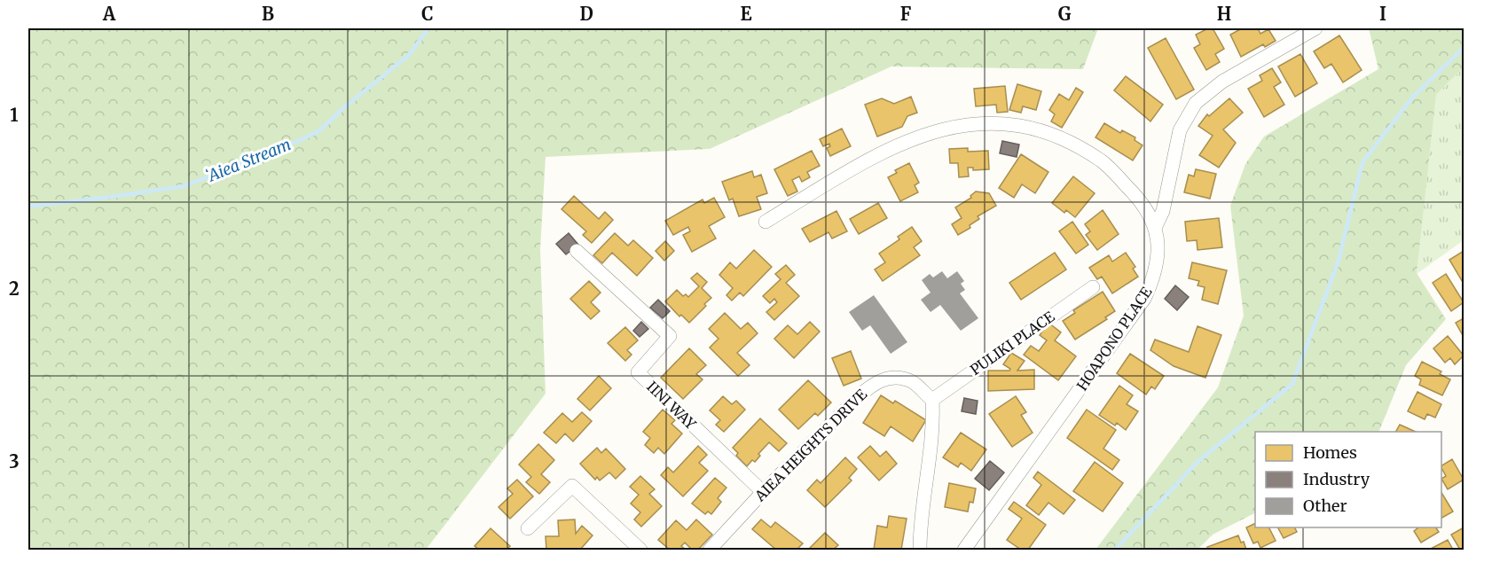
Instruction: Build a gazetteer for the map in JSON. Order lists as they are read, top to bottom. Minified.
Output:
{"streets":{"street":["HOAPONO PLACE","PULIKI PLACE","IINI WAY","AIEA HEIGHTS DRIVE"]},"crossings":[["PULIKI PLACE","AIEA HEIGHTS DRIVE"],["IINI WAY","AIEA HEIGHTS DRIVE"]],"water":["ʻAiea Stream"],"legend":["Homes","Industry","Other"],"grid":{"columns":["A","B","C","D","E","F","G","H","I"],"rows":["1","2","3"]}}
